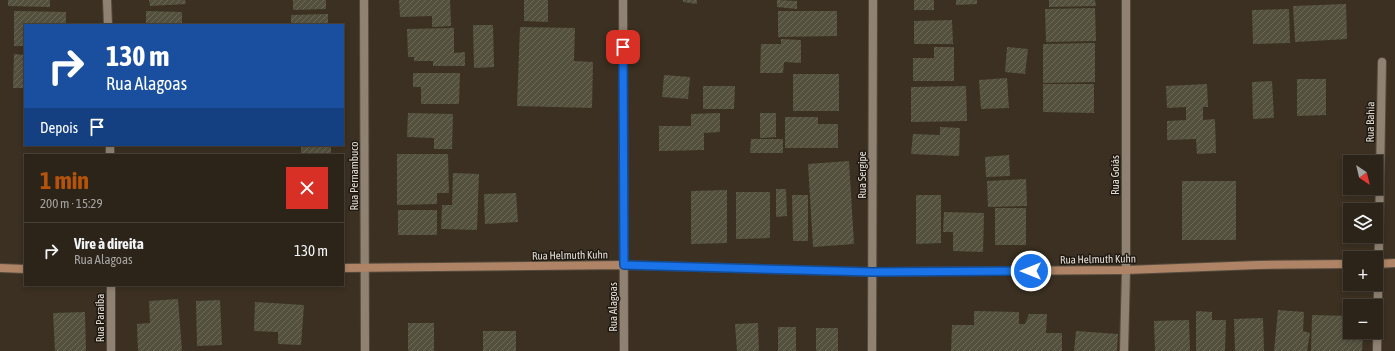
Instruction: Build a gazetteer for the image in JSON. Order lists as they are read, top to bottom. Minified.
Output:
{"streets":{"main road":["Rua Helmuth Kuhn"],"street":["Rua Bahia","Rua Sergipe","Rua Goiás","Rua Pernambuco","Rua Alagoas","Rua Paraíba"]},"crossings":[["Rua Sergipe","Rua Helmuth Kuhn"],["Rua Goiás","Rua Helmuth Kuhn"],["Rua Pernambuco","Rua Helmuth Kuhn"],["Rua Helmuth Kuhn","Rua Alagoas"]],"north":"bottom right","page":{"turn":["130 m","Rua Alagoas"],"then":"Depois","heading":["1 min","200 m · 15:29"],"map_buttons":["+","−"],"list":[{"name":"Vire à direita","note":"Rua Alagoas","value":"130 m"}]}}
